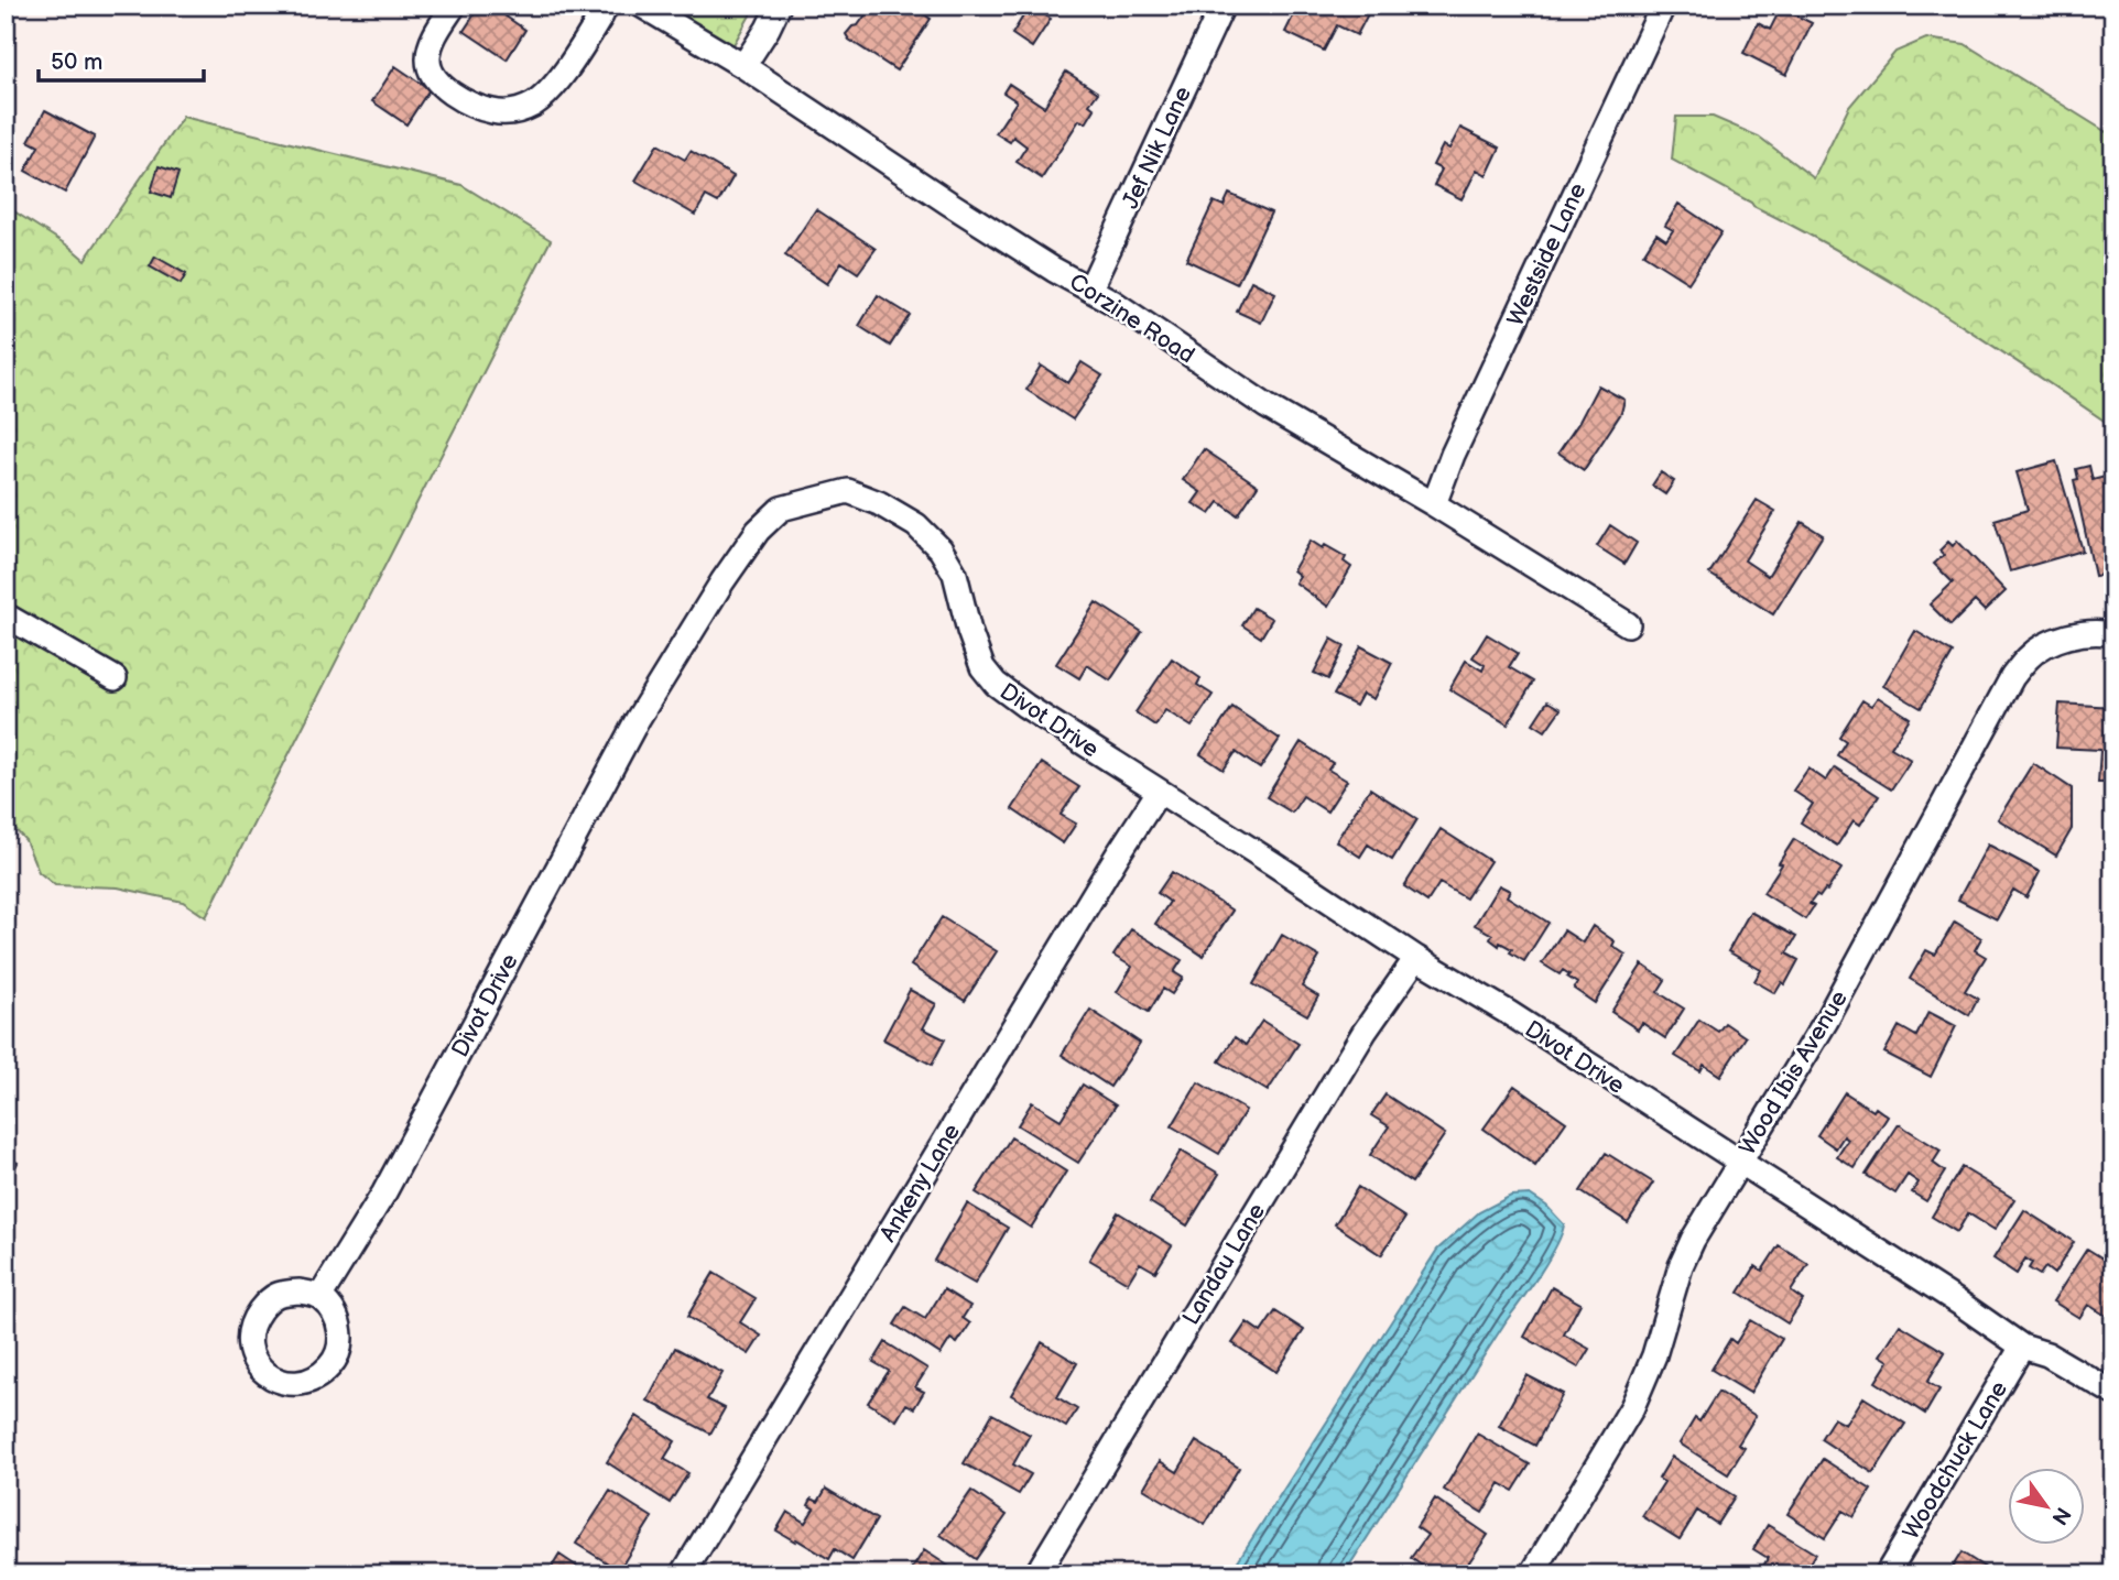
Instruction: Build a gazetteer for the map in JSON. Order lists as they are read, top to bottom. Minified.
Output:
{"streets":{"street":["Jef Nik Lane","Westside Lane","Corzine Road","Divot Drive","Wood Ibis Avenue","Ankeny Lane","Landau Lane","Woodchuck Lane"]},"crossings":[["Jef Nik Lane","Corzine Road"],["Westside Lane","Corzine Road"],["Divot Drive","Wood Ibis Avenue"],["Divot Drive","Ankeny Lane"],["Divot Drive","Landau Lane"],["Divot Drive","Woodchuck Lane"]],"scale_bar":"50 m","north":"bottom right"}
